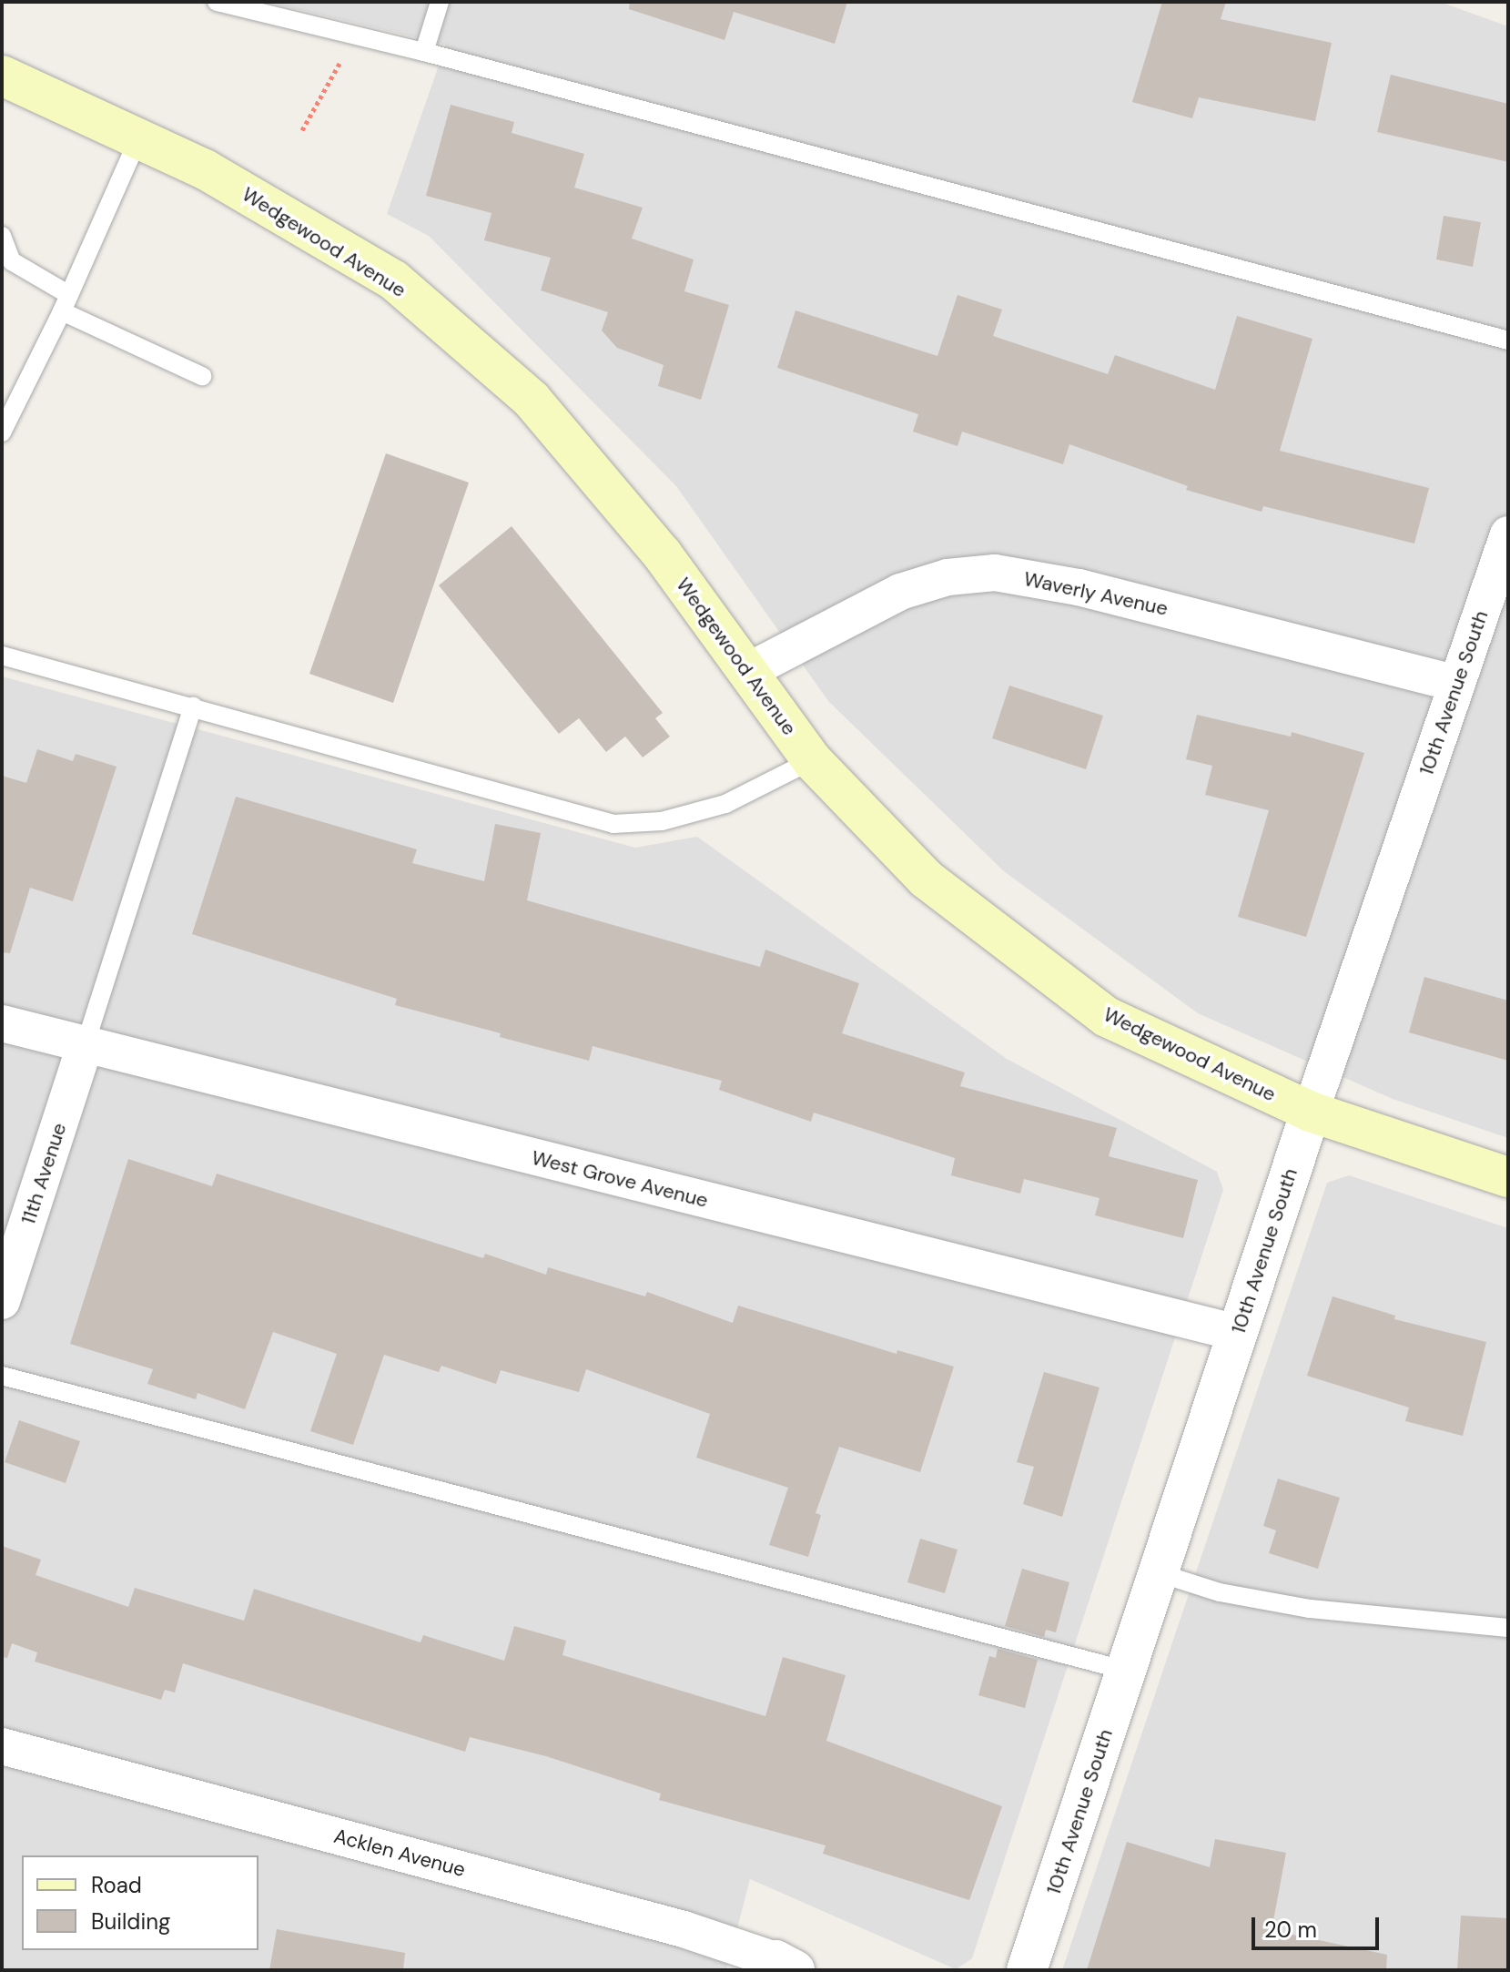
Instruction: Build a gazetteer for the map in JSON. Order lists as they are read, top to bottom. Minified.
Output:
{"streets":{"main road":["Wedgewood Avenue"],"street":["Waverly Avenue","10th Avenue South","11th Avenue","West Grove Avenue","Acklen Avenue"]},"crossings":[["Wedgewood Avenue","Waverly Avenue"],["Wedgewood Avenue","10th Avenue South"],["Waverly Avenue","10th Avenue South"],["10th Avenue South","West Grove Avenue"],["11th Avenue","West Grove Avenue"]],"legend":["Road","Building"],"scale_bar":"20 m"}
